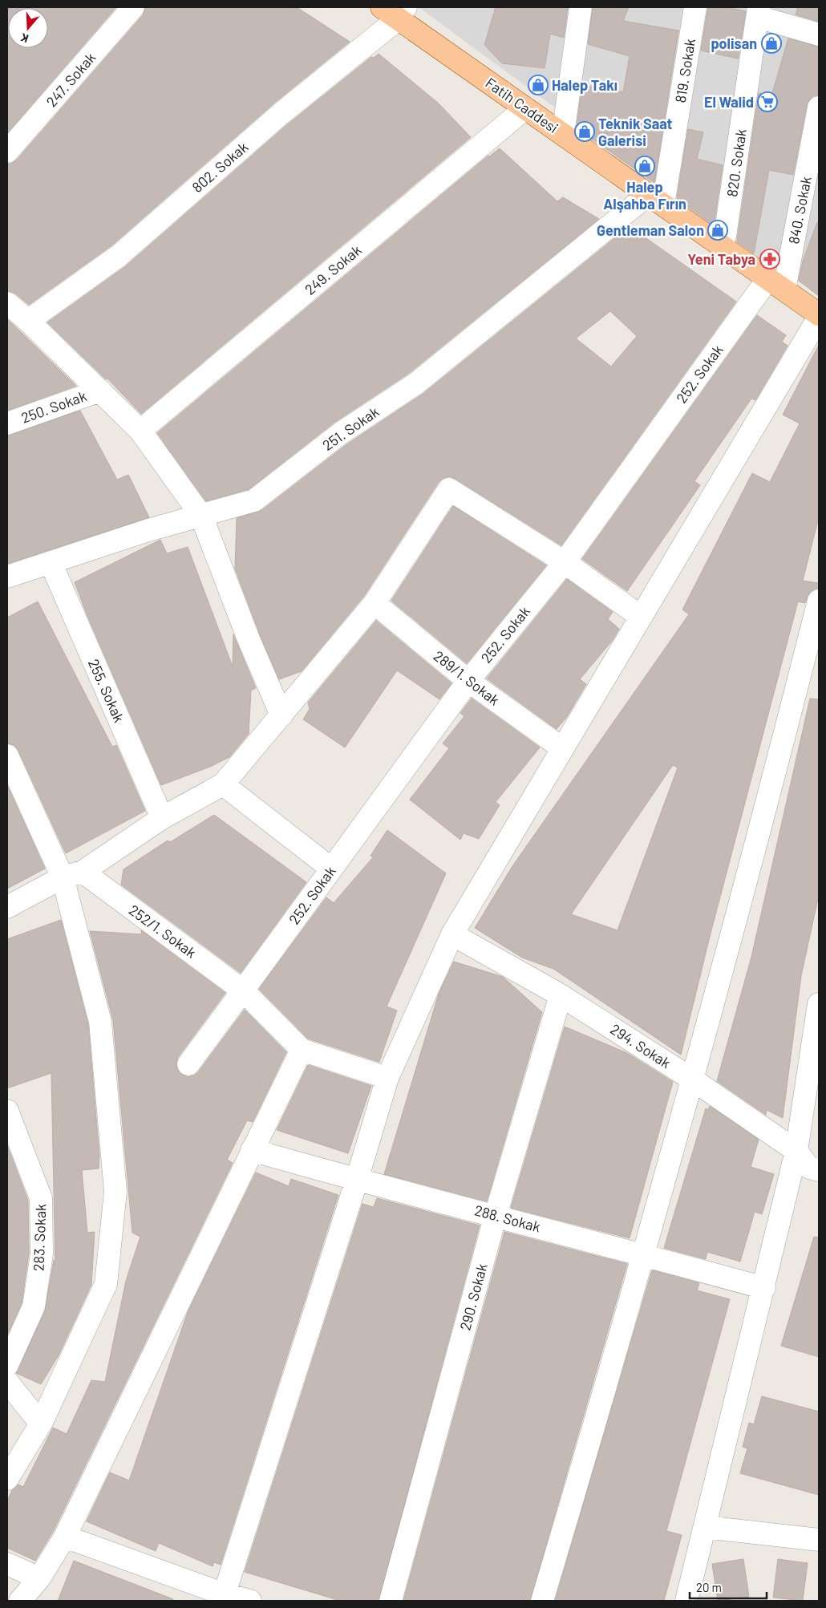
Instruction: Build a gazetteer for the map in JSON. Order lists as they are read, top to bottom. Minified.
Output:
{"streets":{"main road":["Fatih Caddesi"],"street":["819. Sokak","247. Sokak","820. Sokak","802. Sokak","840. Sokak","249. Sokak","252. Sokak","250. Sokak","251. Sokak","289/1. Sokak","255. Sokak","252/1. Sokak","294. Sokak","288. Sokak","283. Sokak","290. Sokak"]},"crossings":[["819. Sokak","Fatih Caddesi"],["819. Sokak","251. Sokak"],["Fatih Caddesi","820. Sokak"],["Fatih Caddesi","802. Sokak"],["Fatih Caddesi","840. Sokak"],["Fatih Caddesi","249. Sokak"],["Fatih Caddesi","252. Sokak"],["Fatih Caddesi","251. Sokak"],["840. Sokak","252. Sokak"],["252. Sokak","289/1. Sokak"],["252. Sokak","252/1. Sokak"],["251. Sokak","255. Sokak"],["294. Sokak","290. Sokak"],["288. Sokak","290. Sokak"]],"places":{"shop":["polisan","Halep Takı","Teknik Saat Galerisi","Halep Alşahba Fırın","Gentleman Salon"],"supermarket":["El Walid"],"pharmacy":["Yeni Tabya"]},"scale_bar":"20 m","north":"bottom"}
